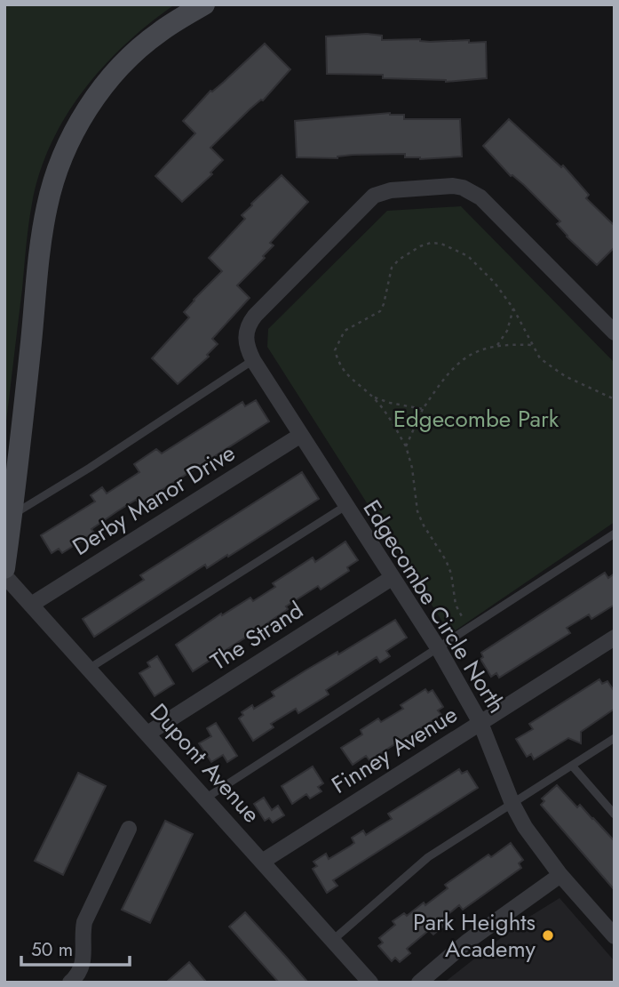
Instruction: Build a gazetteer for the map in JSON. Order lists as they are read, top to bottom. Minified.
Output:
{"streets":{"street":["Derby Manor Drive","Edgecombe Circle North","The Strand","Finney Avenue","Dupont Avenue"]},"crossings":[["Derby Manor Drive","Edgecombe Circle North"],["Derby Manor Drive","Dupont Avenue"],["Edgecombe Circle North","The Strand"],["Edgecombe Circle North","Finney Avenue"],["The Strand","Dupont Avenue"],["Finney Avenue","Dupont Avenue"]],"parks":["Edgecombe Park"],"places":["Park Heights Academy"],"scale_bar":"50 m"}
